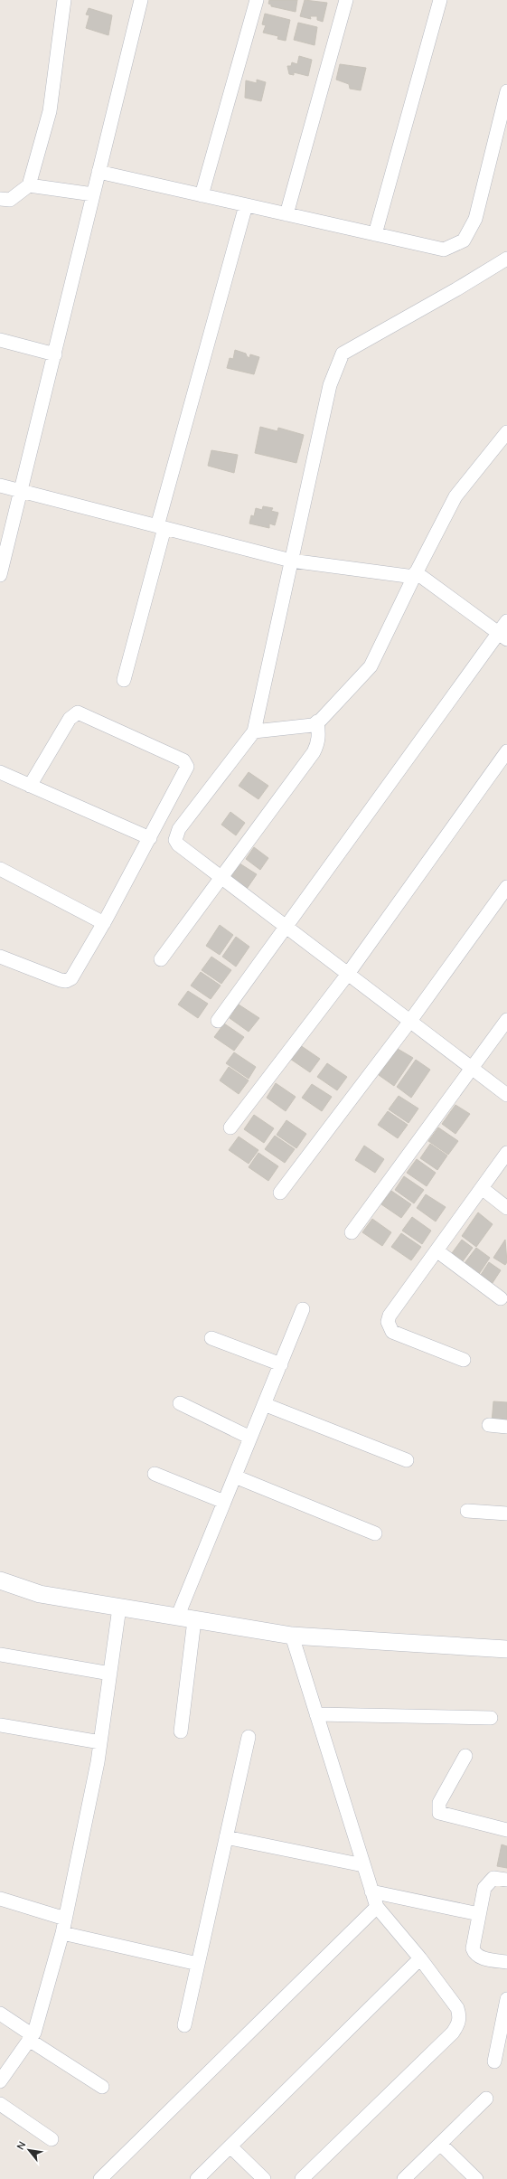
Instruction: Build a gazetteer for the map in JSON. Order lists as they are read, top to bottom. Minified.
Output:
{"north":"top left"}
